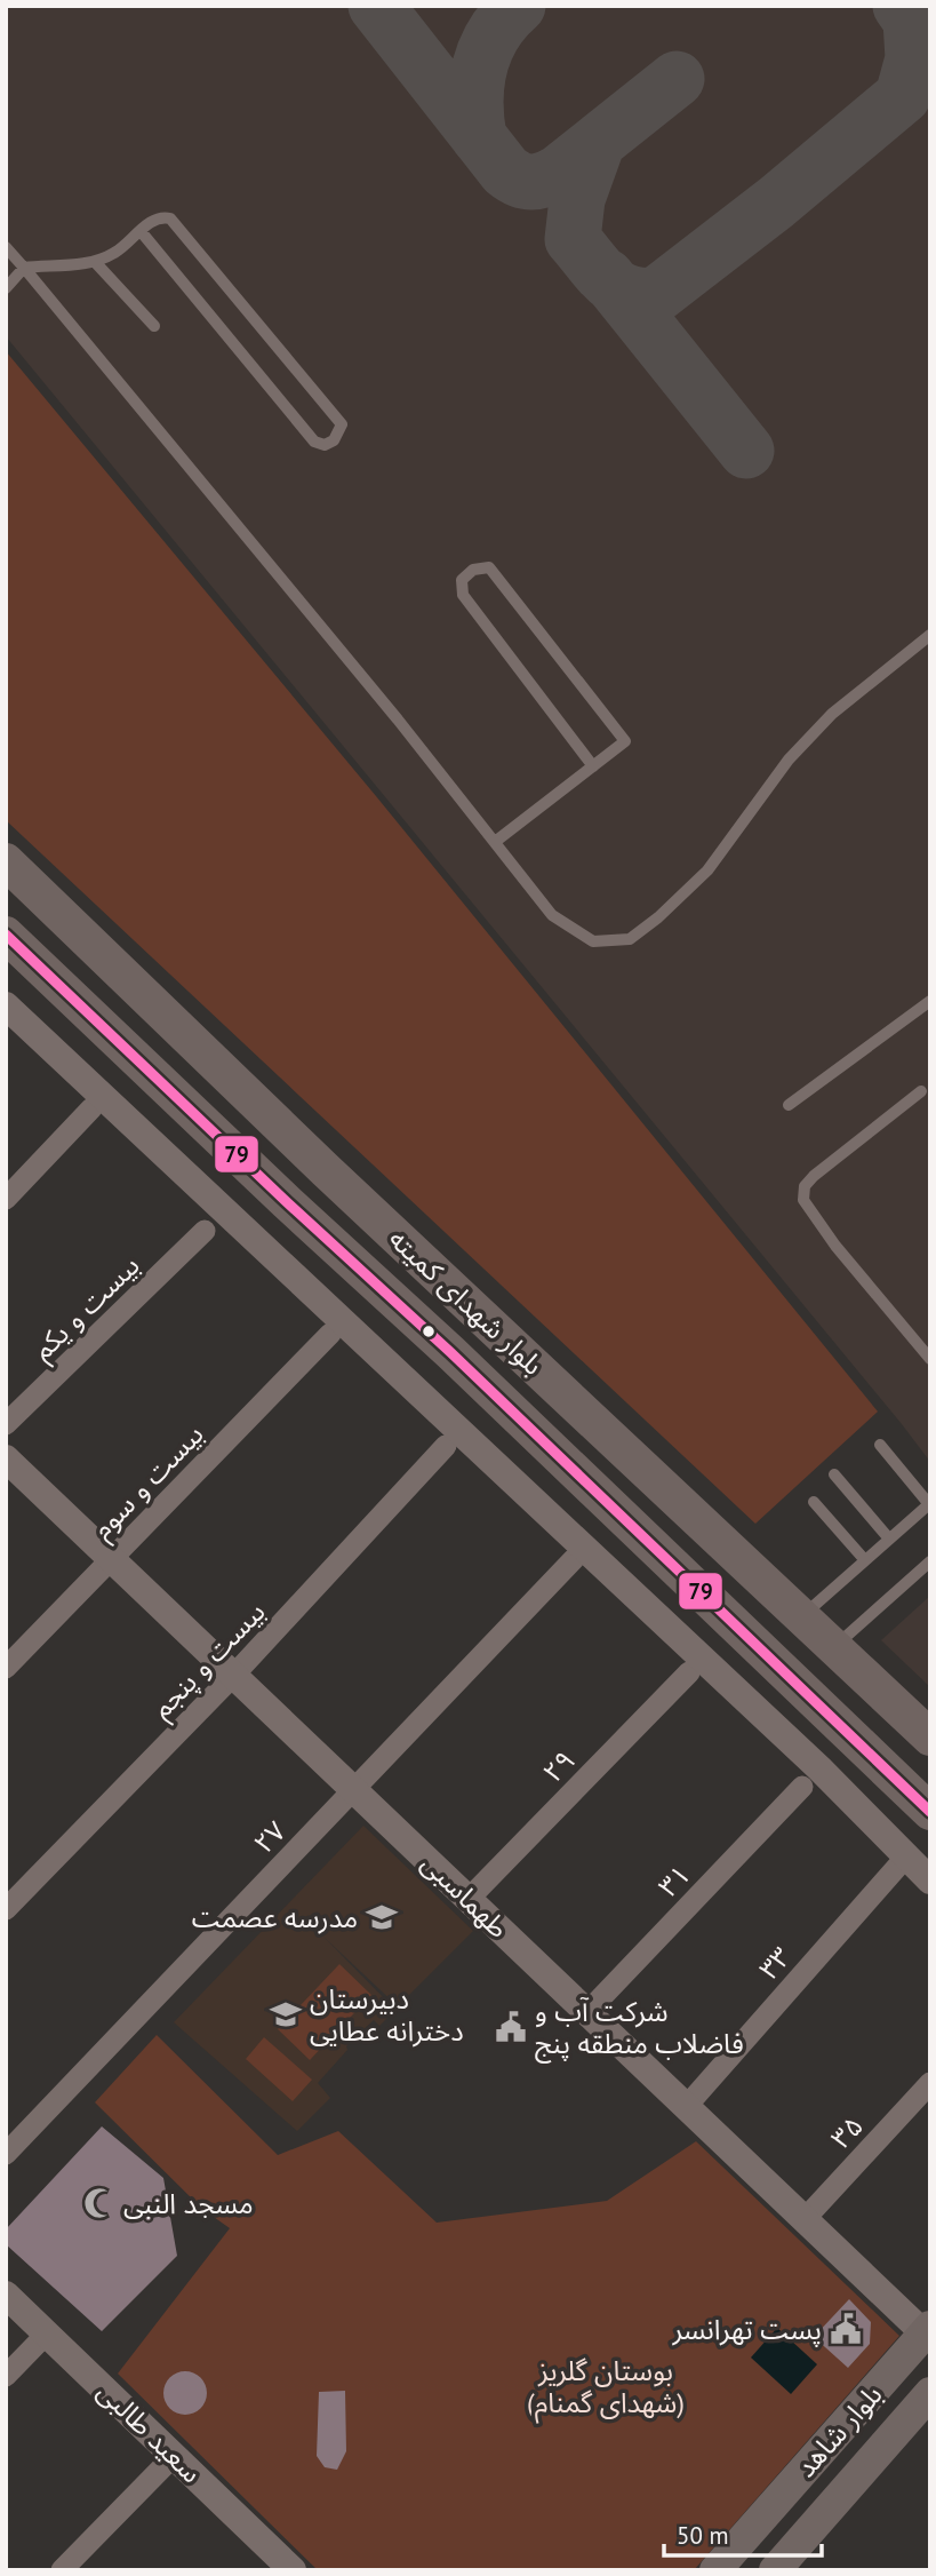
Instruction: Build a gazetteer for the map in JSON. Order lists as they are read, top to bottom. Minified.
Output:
{"streets":{"main road":["بلوار شهدای کمیته","بلوار شاهد"],"street":["بیست و یکم","بیست و سوم","بیست و پنجم","۲۹","۲۷","۳۱","طهماسبی","۳۳","۳۵","سعید طالبی"]},"crossings":[["بیست و سوم","طهماسبی"],["بیست و پنجم","طهماسبی"],["۲۹","طهماسبی"],["۲۷","طهماسبی"],["۳۱","طهماسبی"],["طهماسبی","۳۳"],["طهماسبی","۳۵"],["طهماسبی","بلوار شاهد"]],"parks":["بوستان گلریز (شهدای گمنام)"],"places":{"school or university":["مدرسه عصمت","دبیرستان دخترانه عطایی"],"public building":["شرکت آب و فاضلاب منطقه پنج","پست تهرانسر"],"mosque":["مسجد النبی"]},"lines":["transit line 79"],"scale_bar":"50 m"}
